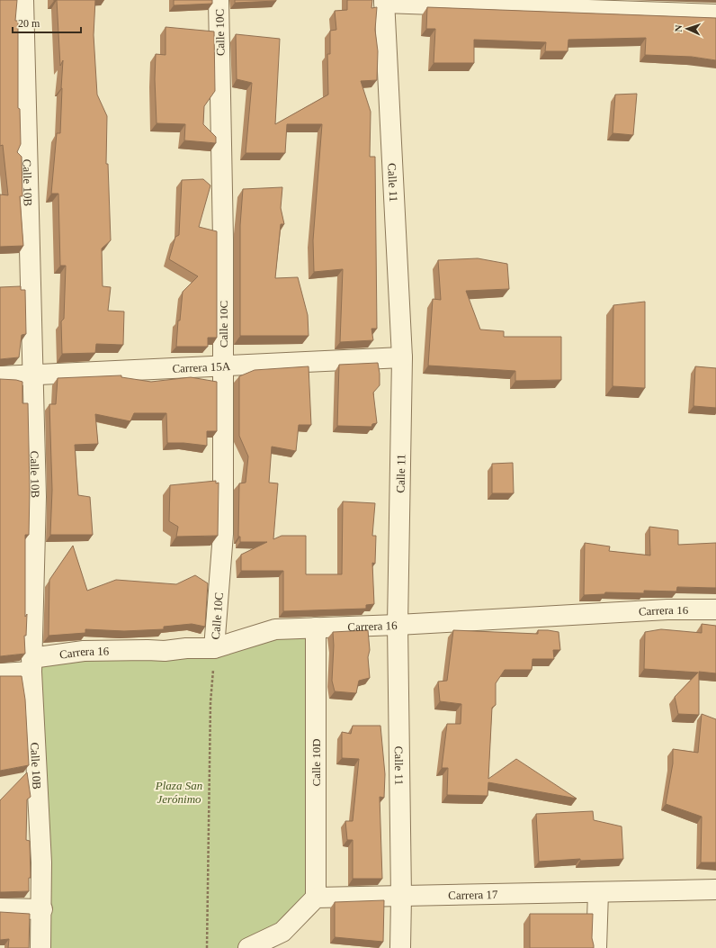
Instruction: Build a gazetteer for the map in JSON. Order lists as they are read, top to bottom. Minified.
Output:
{"streets":{"street":["Calle 10C","Calle 10B","Calle 11","Carrera 15A","Carrera 16","Calle 10D","Carrera 17"]},"crossings":[["Calle 10C","Carrera 15A"],["Calle 10C","Carrera 16"],["Calle 10B","Carrera 15A"],["Calle 10B","Carrera 16"],["Calle 11","Carrera 15A"],["Calle 11","Carrera 16"],["Calle 11","Carrera 17"],["Carrera 16","Calle 10D"],["Calle 10D","Carrera 17"]],"parks":["Plaza San Jerónimo"],"scale_bar":"20 m","north":"left"}
